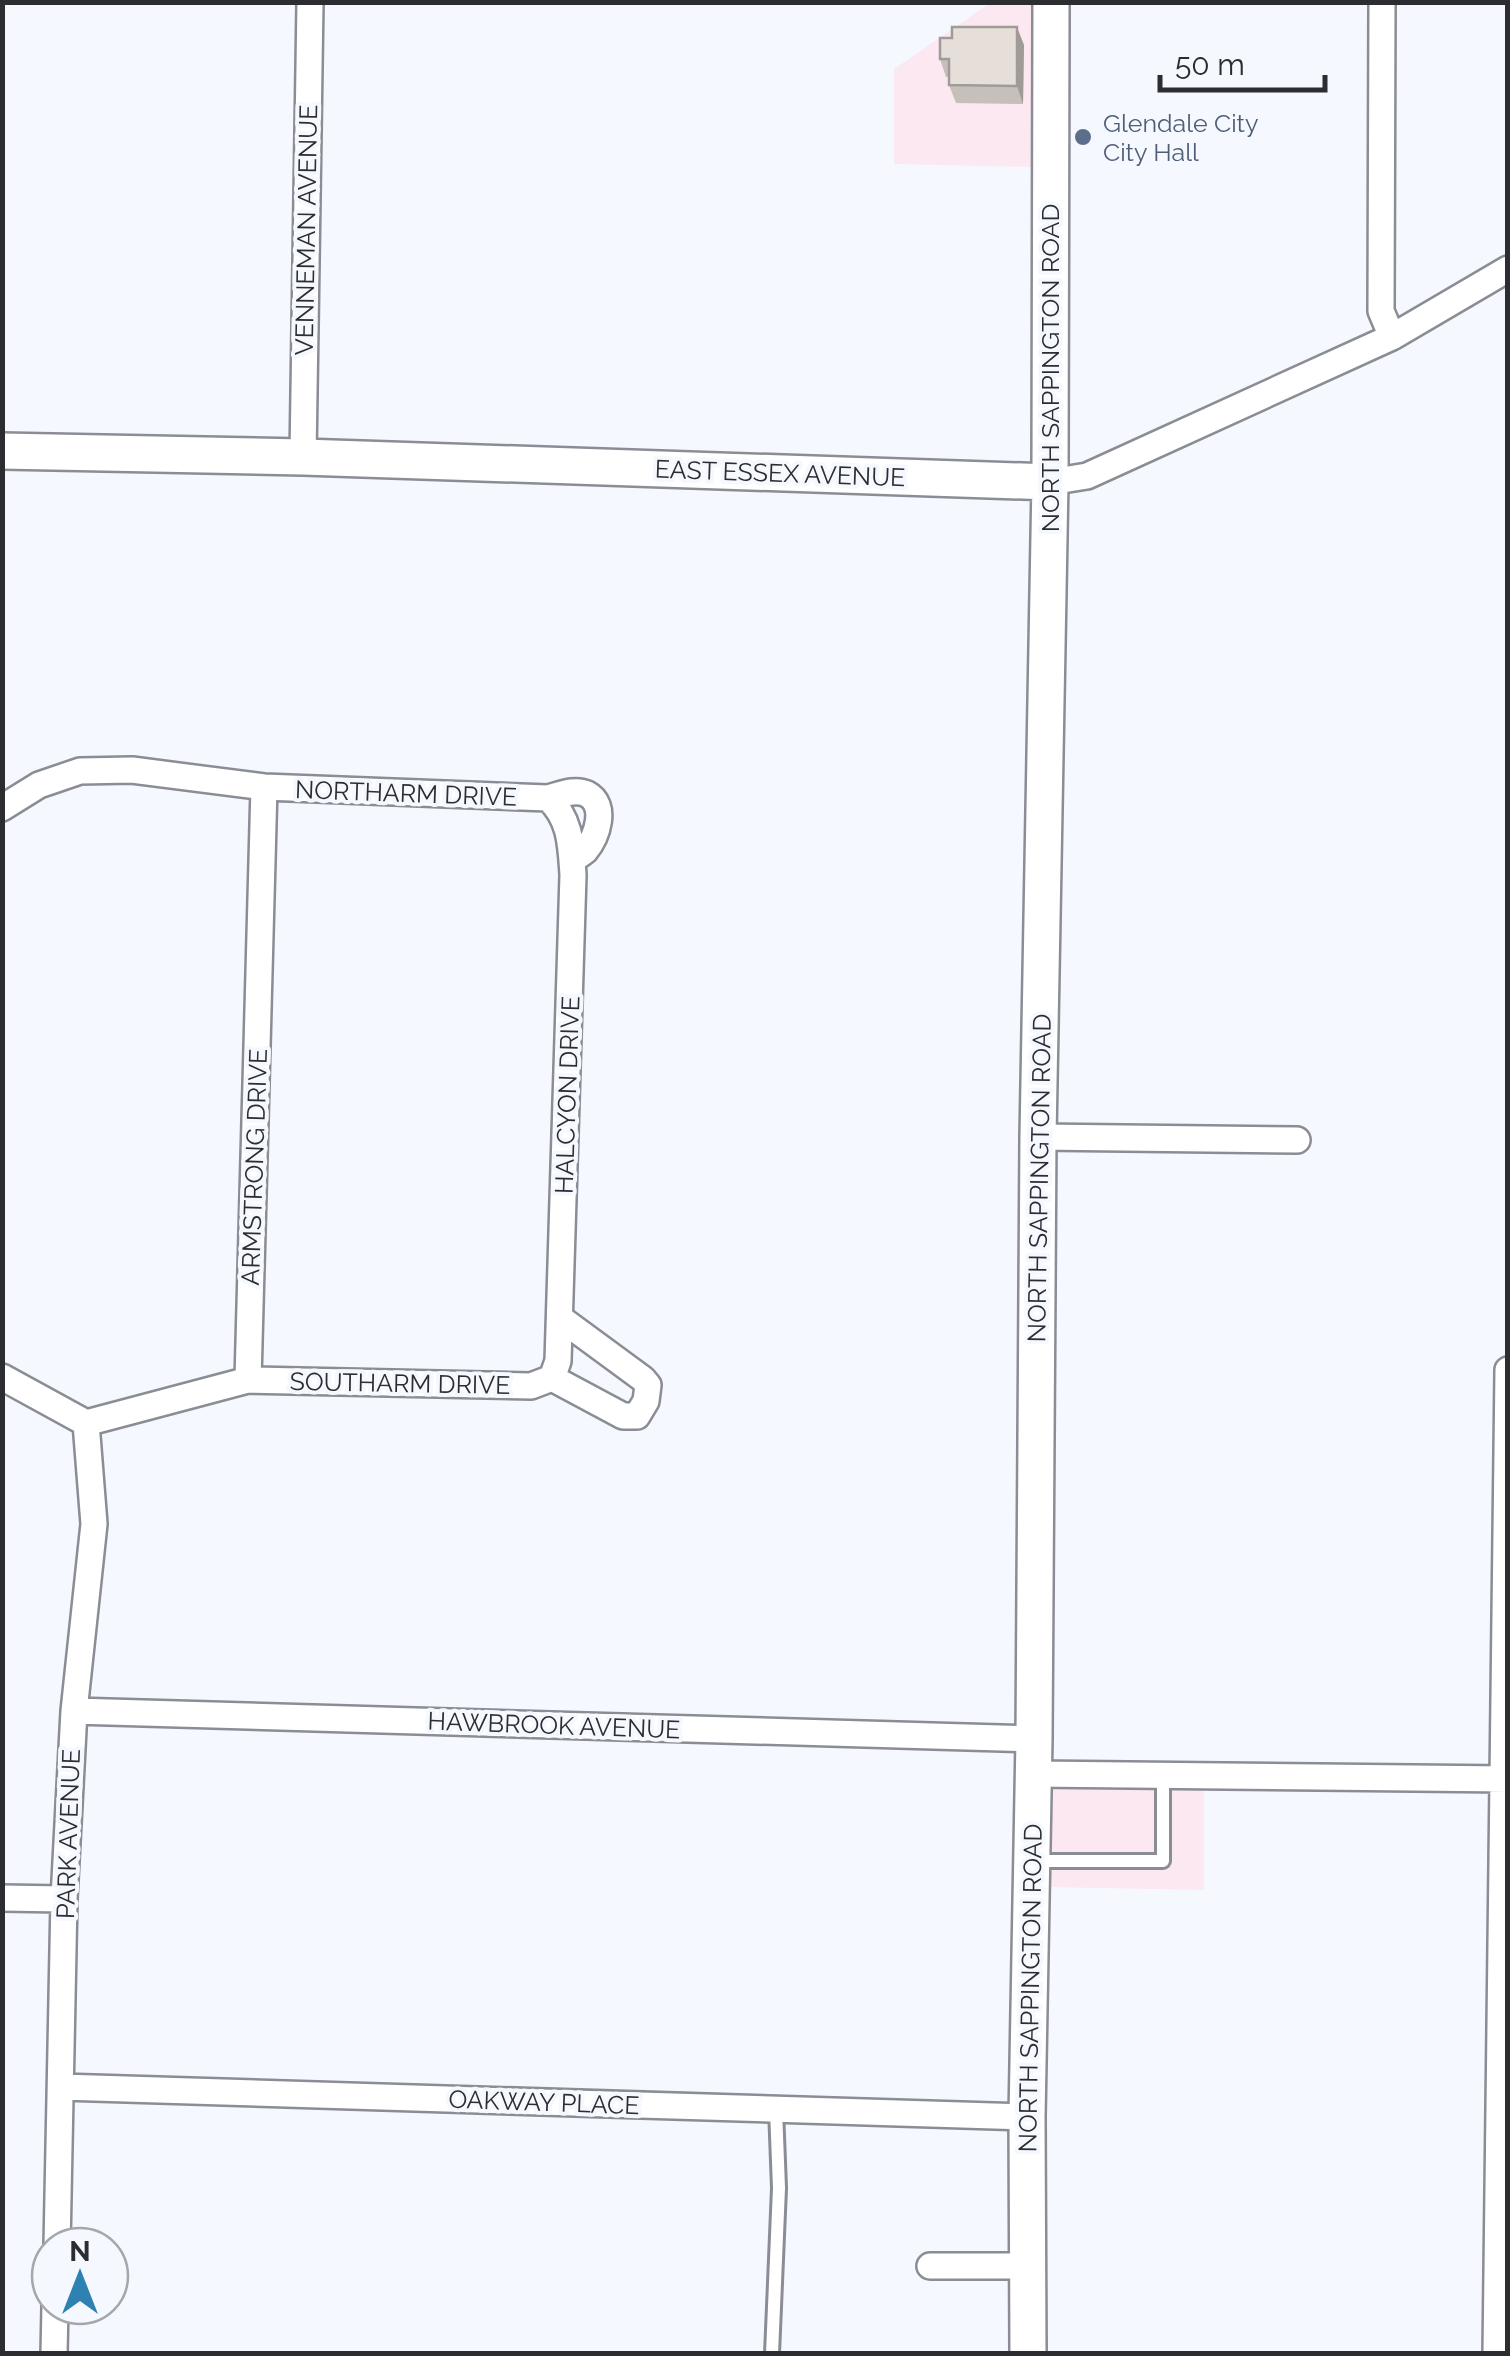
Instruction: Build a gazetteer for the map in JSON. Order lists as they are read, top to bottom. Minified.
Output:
{"streets":{"street":["VENNEMAN AVENUE","NORTH SAPPINGTON ROAD","EAST ESSEX AVENUE","NORTHARM DRIVE","HALCYON DRIVE","ARMSTRONG DRIVE","SOUTHARM DRIVE","HAWBROOK AVENUE","PARK AVENUE","OAKWAY PLACE"]},"crossings":[["VENNEMAN AVENUE","EAST ESSEX AVENUE"],["NORTH SAPPINGTON ROAD","EAST ESSEX AVENUE"],["NORTH SAPPINGTON ROAD","HAWBROOK AVENUE"],["NORTH SAPPINGTON ROAD","OAKWAY PLACE"],["NORTHARM DRIVE","HALCYON DRIVE"],["NORTHARM DRIVE","ARMSTRONG DRIVE"],["HALCYON DRIVE","SOUTHARM DRIVE"],["ARMSTRONG DRIVE","SOUTHARM DRIVE"],["HAWBROOK AVENUE","PARK AVENUE"],["PARK AVENUE","OAKWAY PLACE"]],"places":["Glendale City City Hall"],"scale_bar":"50 m","north":"top"}
